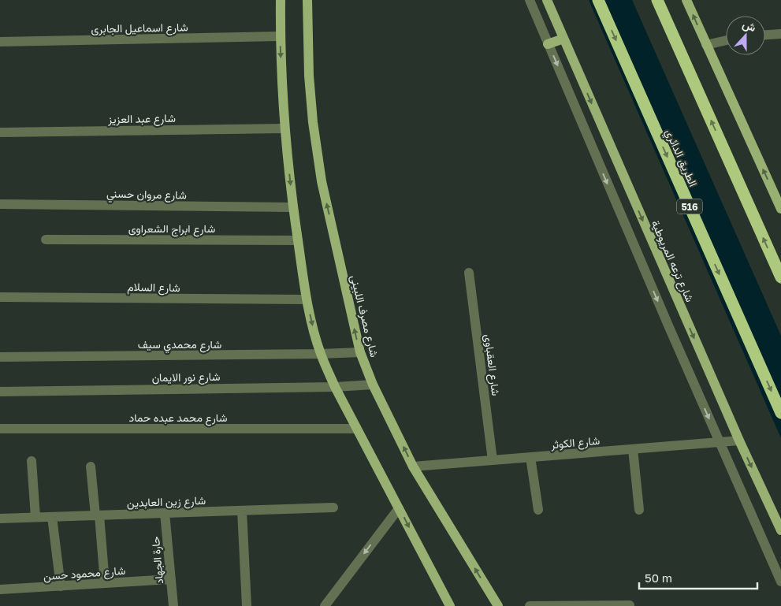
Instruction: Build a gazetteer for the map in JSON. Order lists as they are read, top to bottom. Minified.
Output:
{"streets":{"highway":["الطريق الدائري","516"],"main road":["شارع ترعه المريوطية","شارع مصرف اللبينى"],"street":["شارع اسماعيل الجابرى","شارع عبد العزيز","شارع مروان حسني","شارع ابراج الشعراوى","شارع السلام","شارع محمدي سيف","شارع العقباوى","شارع نور الايمان","شارع محمد عبده حماد","شارع الكوثر","شارع زين العابدين","حارة الجهاد","شارع محمود حسن"]},"crossings":[["شارع ترعه المريوطية","شارع الكوثر"],["شارع مصرف اللبينى","شارع محمدي سيف"],["شارع مصرف اللبينى","شارع نور الايمان"],["شارع مصرف اللبينى","شارع الكوثر"],["شارع العقباوى","شارع الكوثر"],["شارع زين العابدين","حارة الجهاد"],["حارة الجهاد","شارع محمود حسن"]],"one_way":["شارع ترعه المريوطية"],"scale_bar":"50 m","north":"top"}
